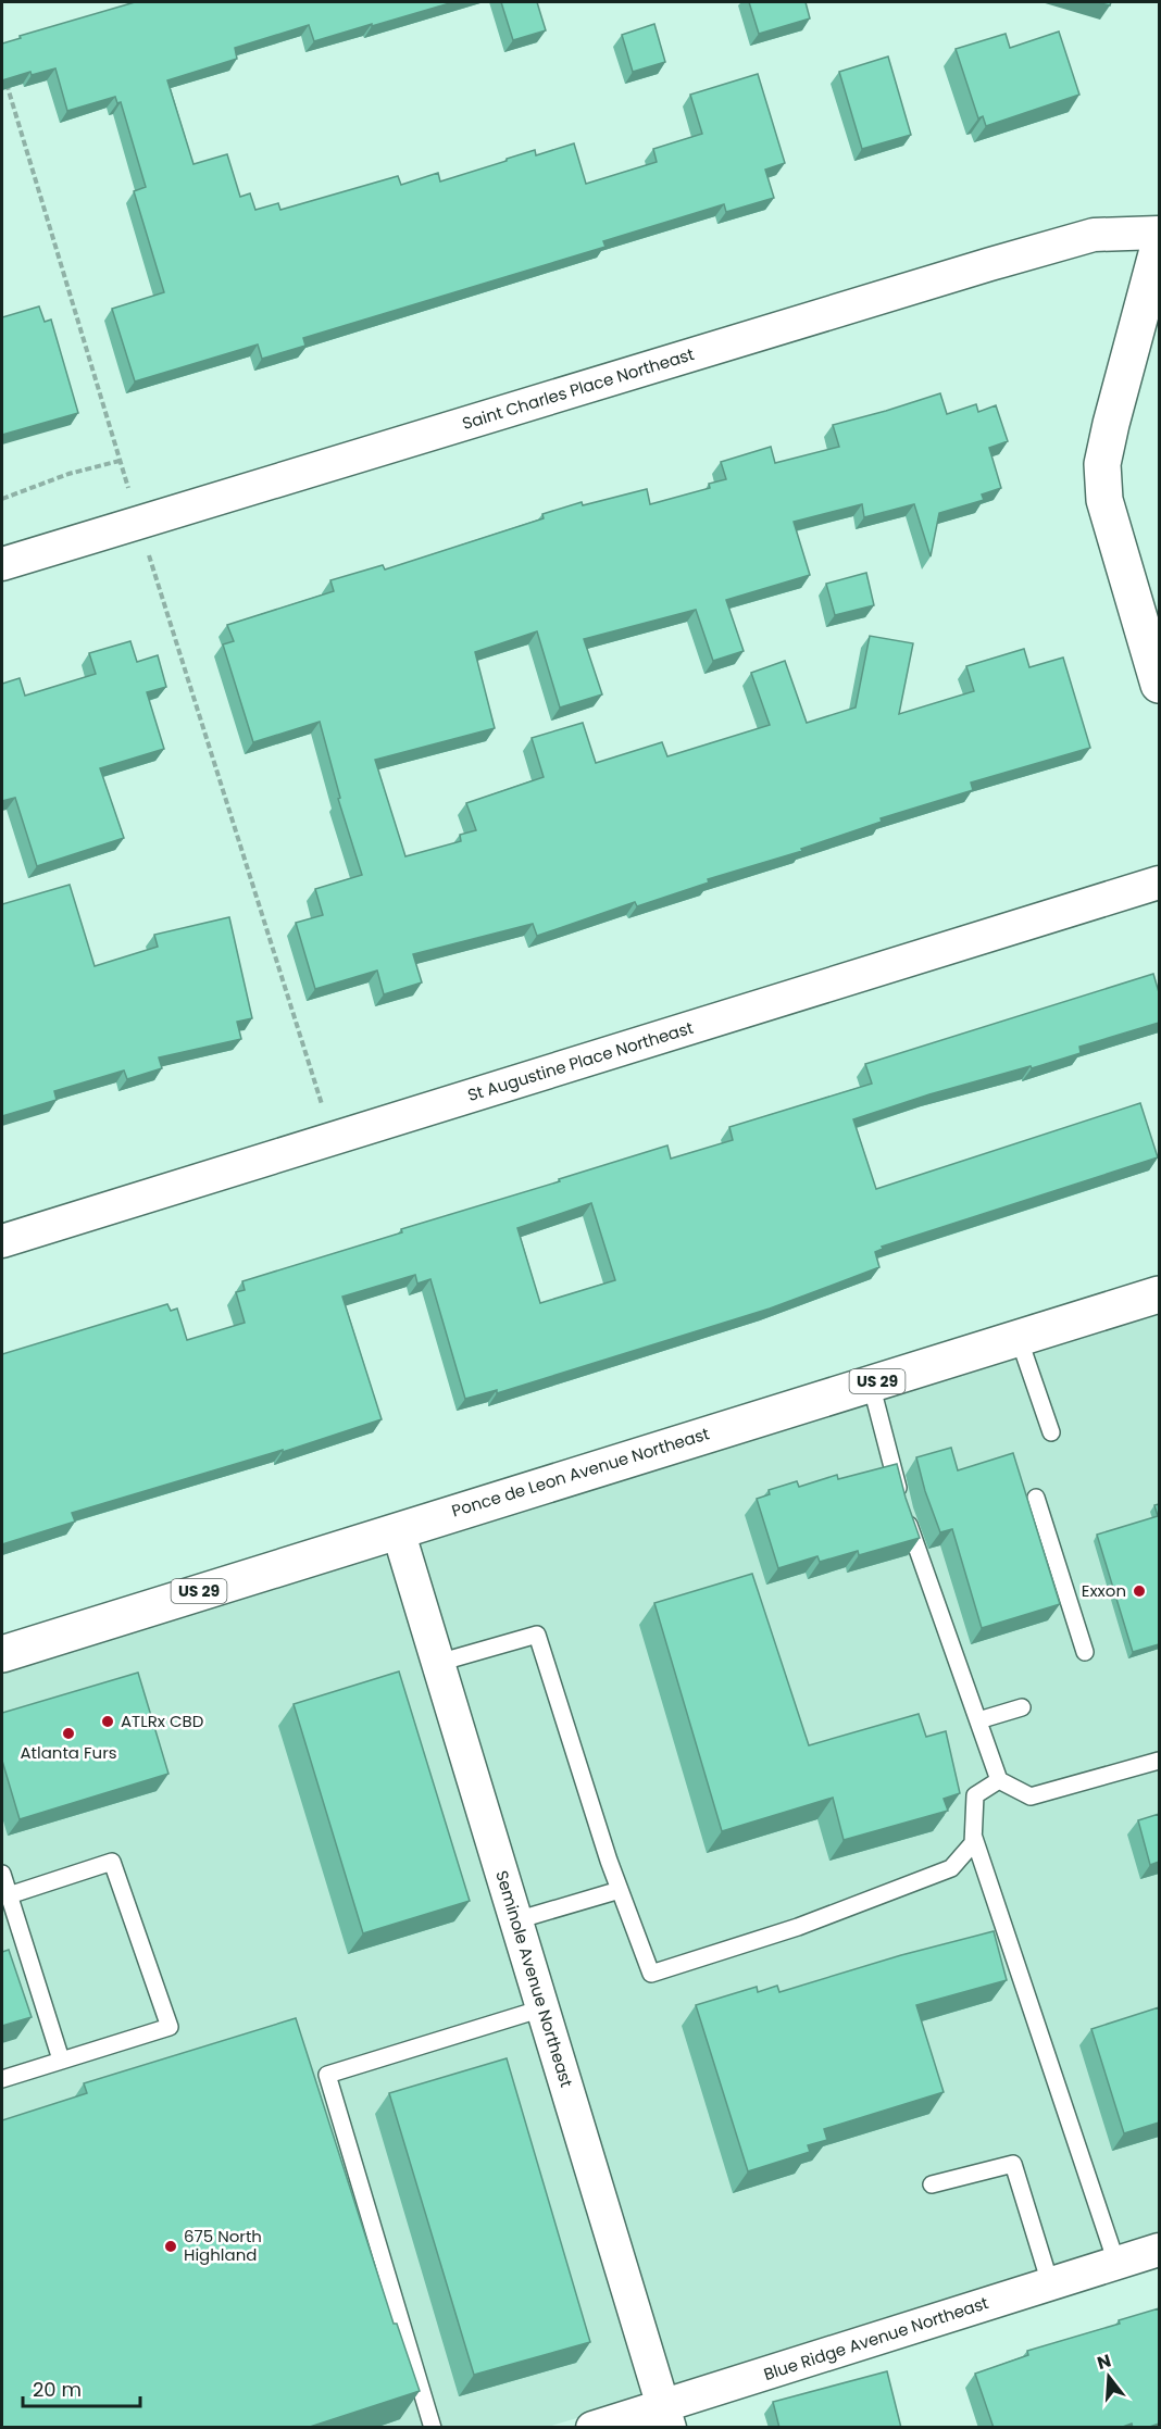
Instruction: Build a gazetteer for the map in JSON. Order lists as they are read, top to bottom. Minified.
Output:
{"streets":{"main road":["US 29","Ponce de Leon Avenue Northeast"],"street":["Saint Charles Place Northeast","St Augustine Place Northeast","Seminole Avenue Northeast","Blue Ridge Avenue Northeast"]},"crossings":[["Ponce de Leon Avenue Northeast","Seminole Avenue Northeast"],["Seminole Avenue Northeast","Blue Ridge Avenue Northeast"]],"places":["Exxon","ATLRx CBD","Atlanta Furs","675 North Highland"],"scale_bar":"20 m","north":"top"}
